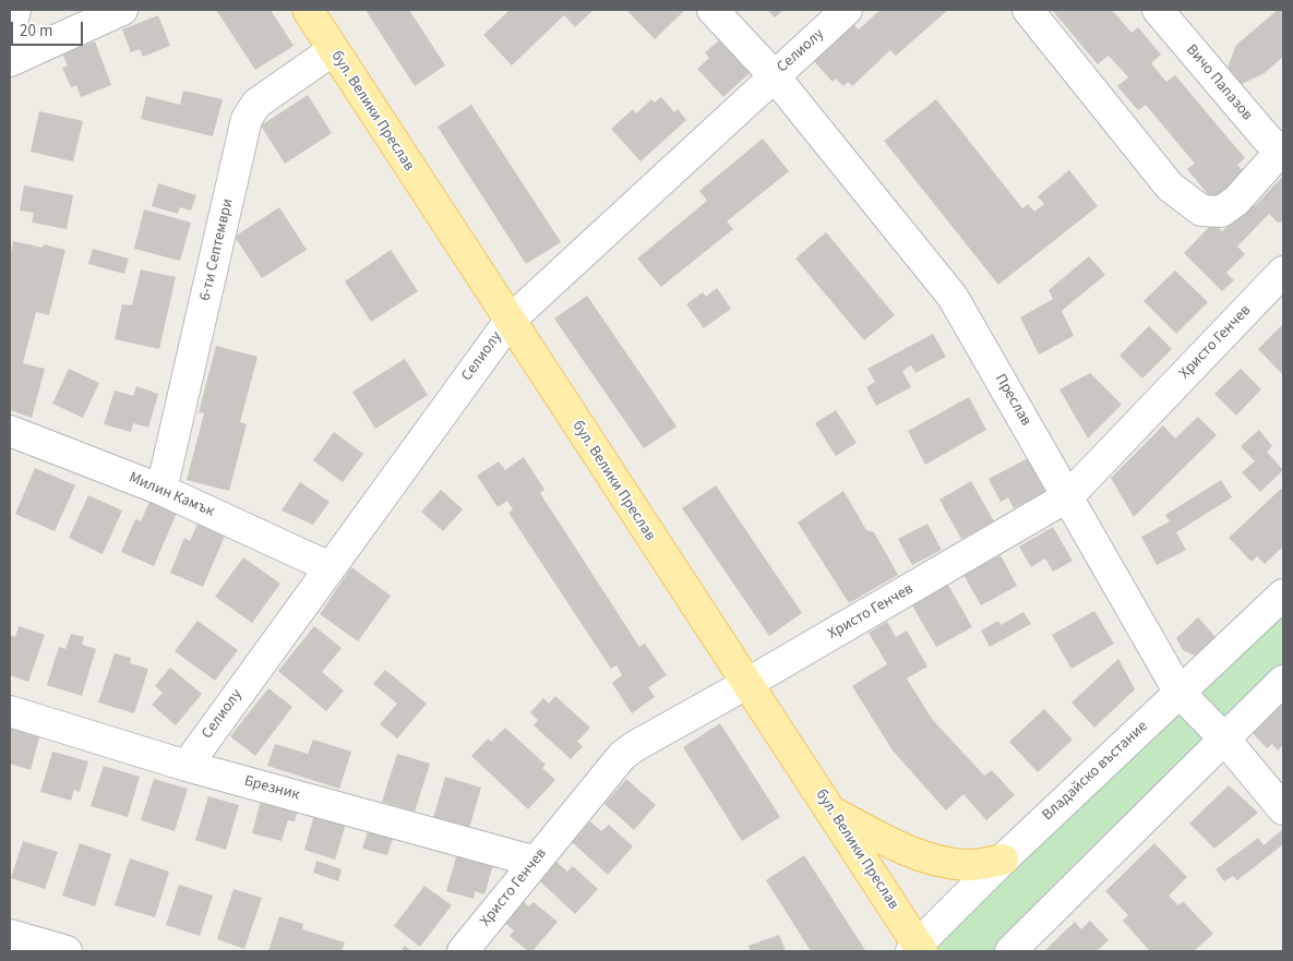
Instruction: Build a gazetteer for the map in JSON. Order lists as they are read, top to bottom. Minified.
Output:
{"streets":{"main road":["бул. Велики Преслав"],"street":["Селиолу","Вичо Папазов","6-ти Септември","Христо Генчев","Преслав","Милин Камък","Владайско въстание","Брезник"]},"crossings":[["Селиолу","бул. Велики Преслав"],["Селиолу","Преслав"],["Селиолу","Милин Камък"],["Селиолу","Брезник"],["бул. Велики Преслав","6-ти Септември"],["бул. Велики Преслав","Христо Генчев"],["бул. Велики Преслав","Владайско въстание"],["6-ти Септември","Милин Камък"],["Христо Генчев","Преслав"],["Христо Генчев","Брезник"],["Преслав","Владайско въстание"]],"scale_bar":"20 m"}
